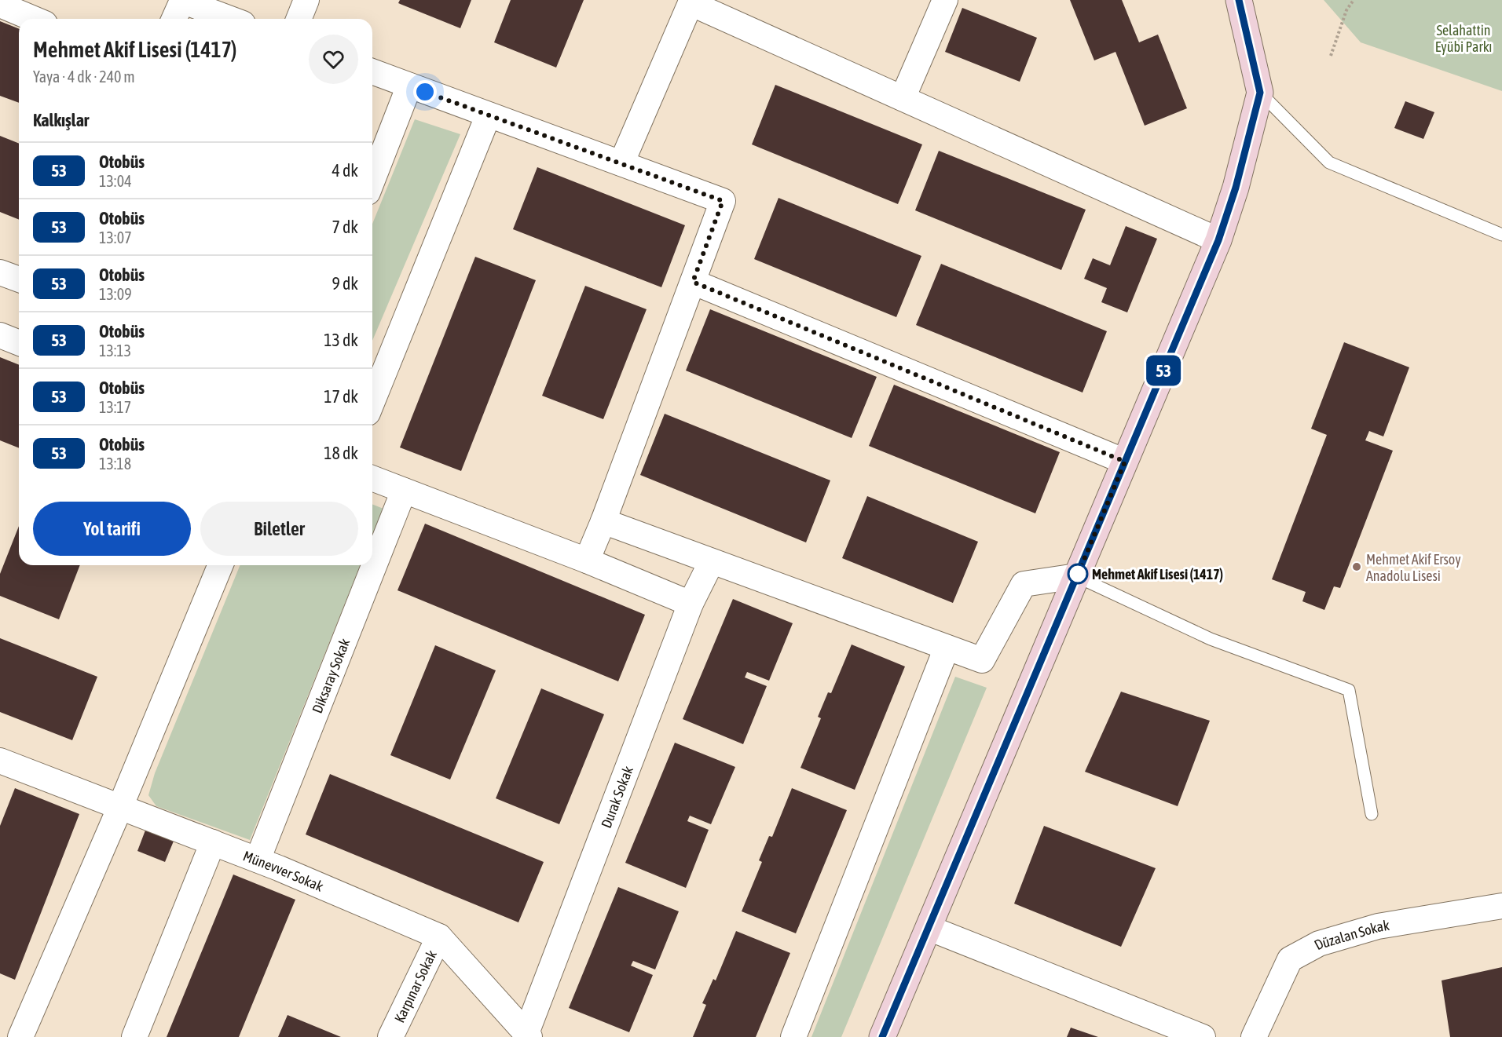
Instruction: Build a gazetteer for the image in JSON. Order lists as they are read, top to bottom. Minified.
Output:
{"streets":{"street":["Diksaray Sokak","Durak Sokak","Münevver Sokak","Düzalan Sokak","Karpınar Sokak"]},"crossings":[["Diksaray Sokak","Münevver Sokak"],["Durak Sokak","Münevver Sokak"],["Münevver Sokak","Karpınar Sokak"]],"parks":["Selahattin Eyübi Parkı"],"places":["Mehmet Akif Ersoy Anadolu Lisesi","Mehmet Akif Lisesi (1417)"],"lines":["bus line 53"],"page":{"on_map":"53","heading":[["Mehmet Akif Lisesi (1417)","Yaya · 4 dk · 240 m"],"Kalkışlar"],"list":[{"mark":"53","name":"Otobüs","note":"13:04","value":"4 dk"},{"mark":"53","name":"Otobüs","note":"13:07","value":"7 dk"},{"mark":"53","name":"Otobüs","note":"13:09","value":"9 dk"},{"mark":"53","name":"Otobüs","note":"13:13","value":"13 dk"},{"mark":"53","name":"Otobüs","note":"13:17","value":"17 dk"},{"mark":"53","name":"Otobüs","note":"13:18","value":"18 dk"}],"buttons":["Yol tarifi","Biletler"]}}
